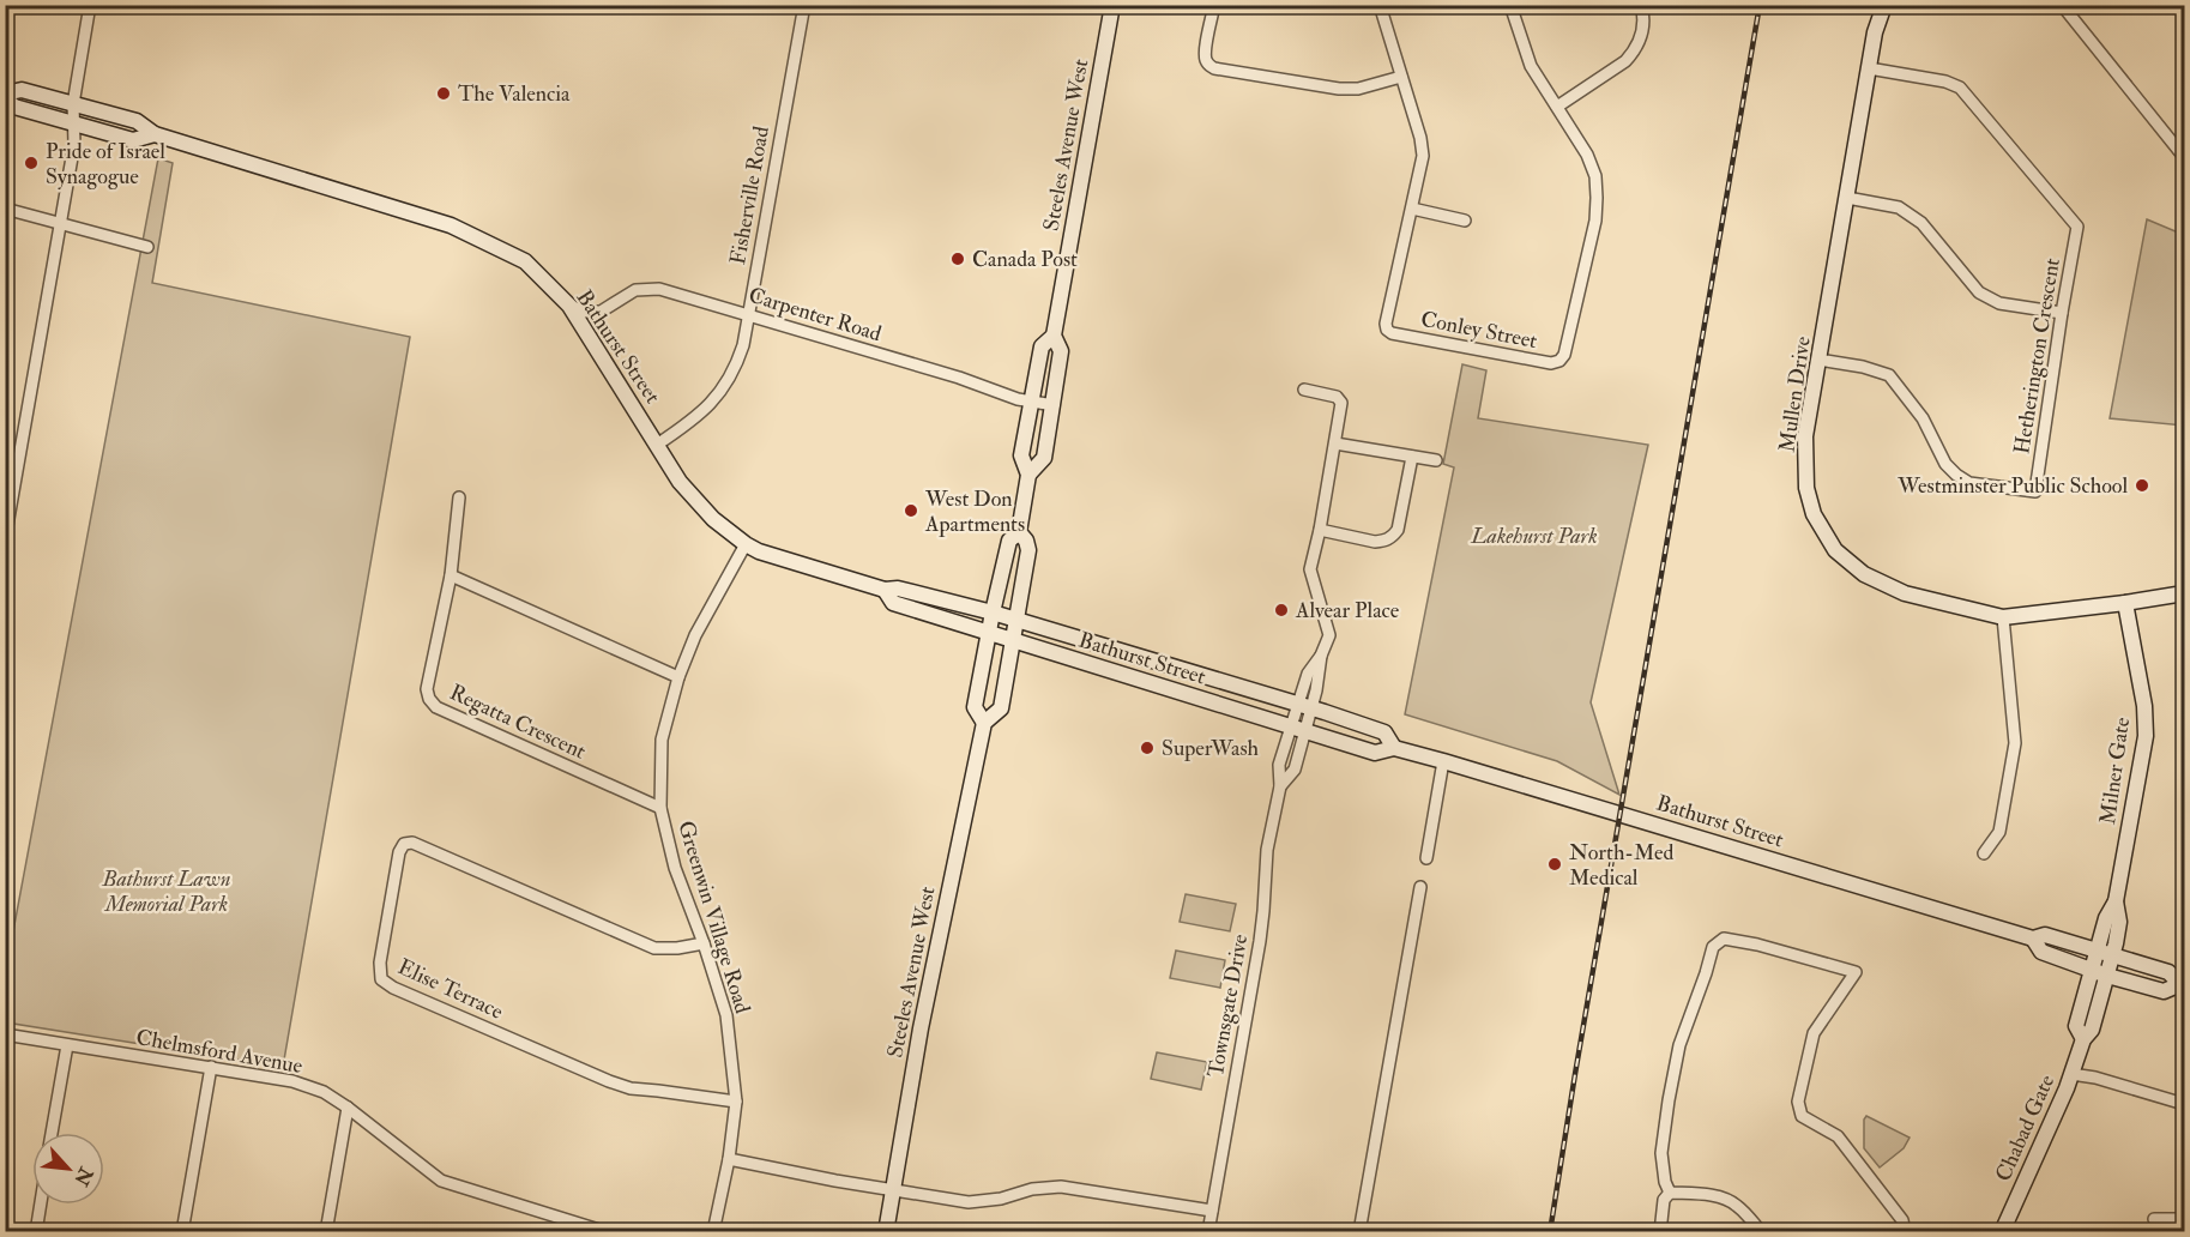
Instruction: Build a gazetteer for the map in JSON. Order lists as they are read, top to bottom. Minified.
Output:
{"streets":{"main road":["Steeles Avenue West","Bathurst Street","Mullen Drive","Milner Gate","Chabad Gate"],"street":["Fisherville Road","Carpenter Road","Conley Street","Hetherington Crescent","Regatta Crescent","Greenwin Village Road","Elise Terrace","Townsgate Drive","Chelmsford Avenue"]},"crossings":[["Steeles Avenue West","Carpenter Road"],["Steeles Avenue West","Bathurst Street"],["Fisherville Road","Carpenter Road"],["Fisherville Road","Bathurst Street"],["Carpenter Road","Bathurst Street"],["Bathurst Street","Milner Gate"],["Bathurst Street","Greenwin Village Road"],["Bathurst Street","Townsgate Drive"],["Bathurst Street","Chabad Gate"],["Hetherington Crescent","Mullen Drive"],["Mullen Drive","Milner Gate"],["Regatta Crescent","Greenwin Village Road"],["Milner Gate","Chabad Gate"],["Greenwin Village Road","Elise Terrace"]],"parks":["Lakehurst Park","Bathurst Lawn Memorial Park"],"places":["The Valencia","Pride of Israel Synagogue","Canada Post","Westminster Public School","West Don Apartments","Alvear Place","SuperWash","North-Med Medical"],"north":"bottom right"}
